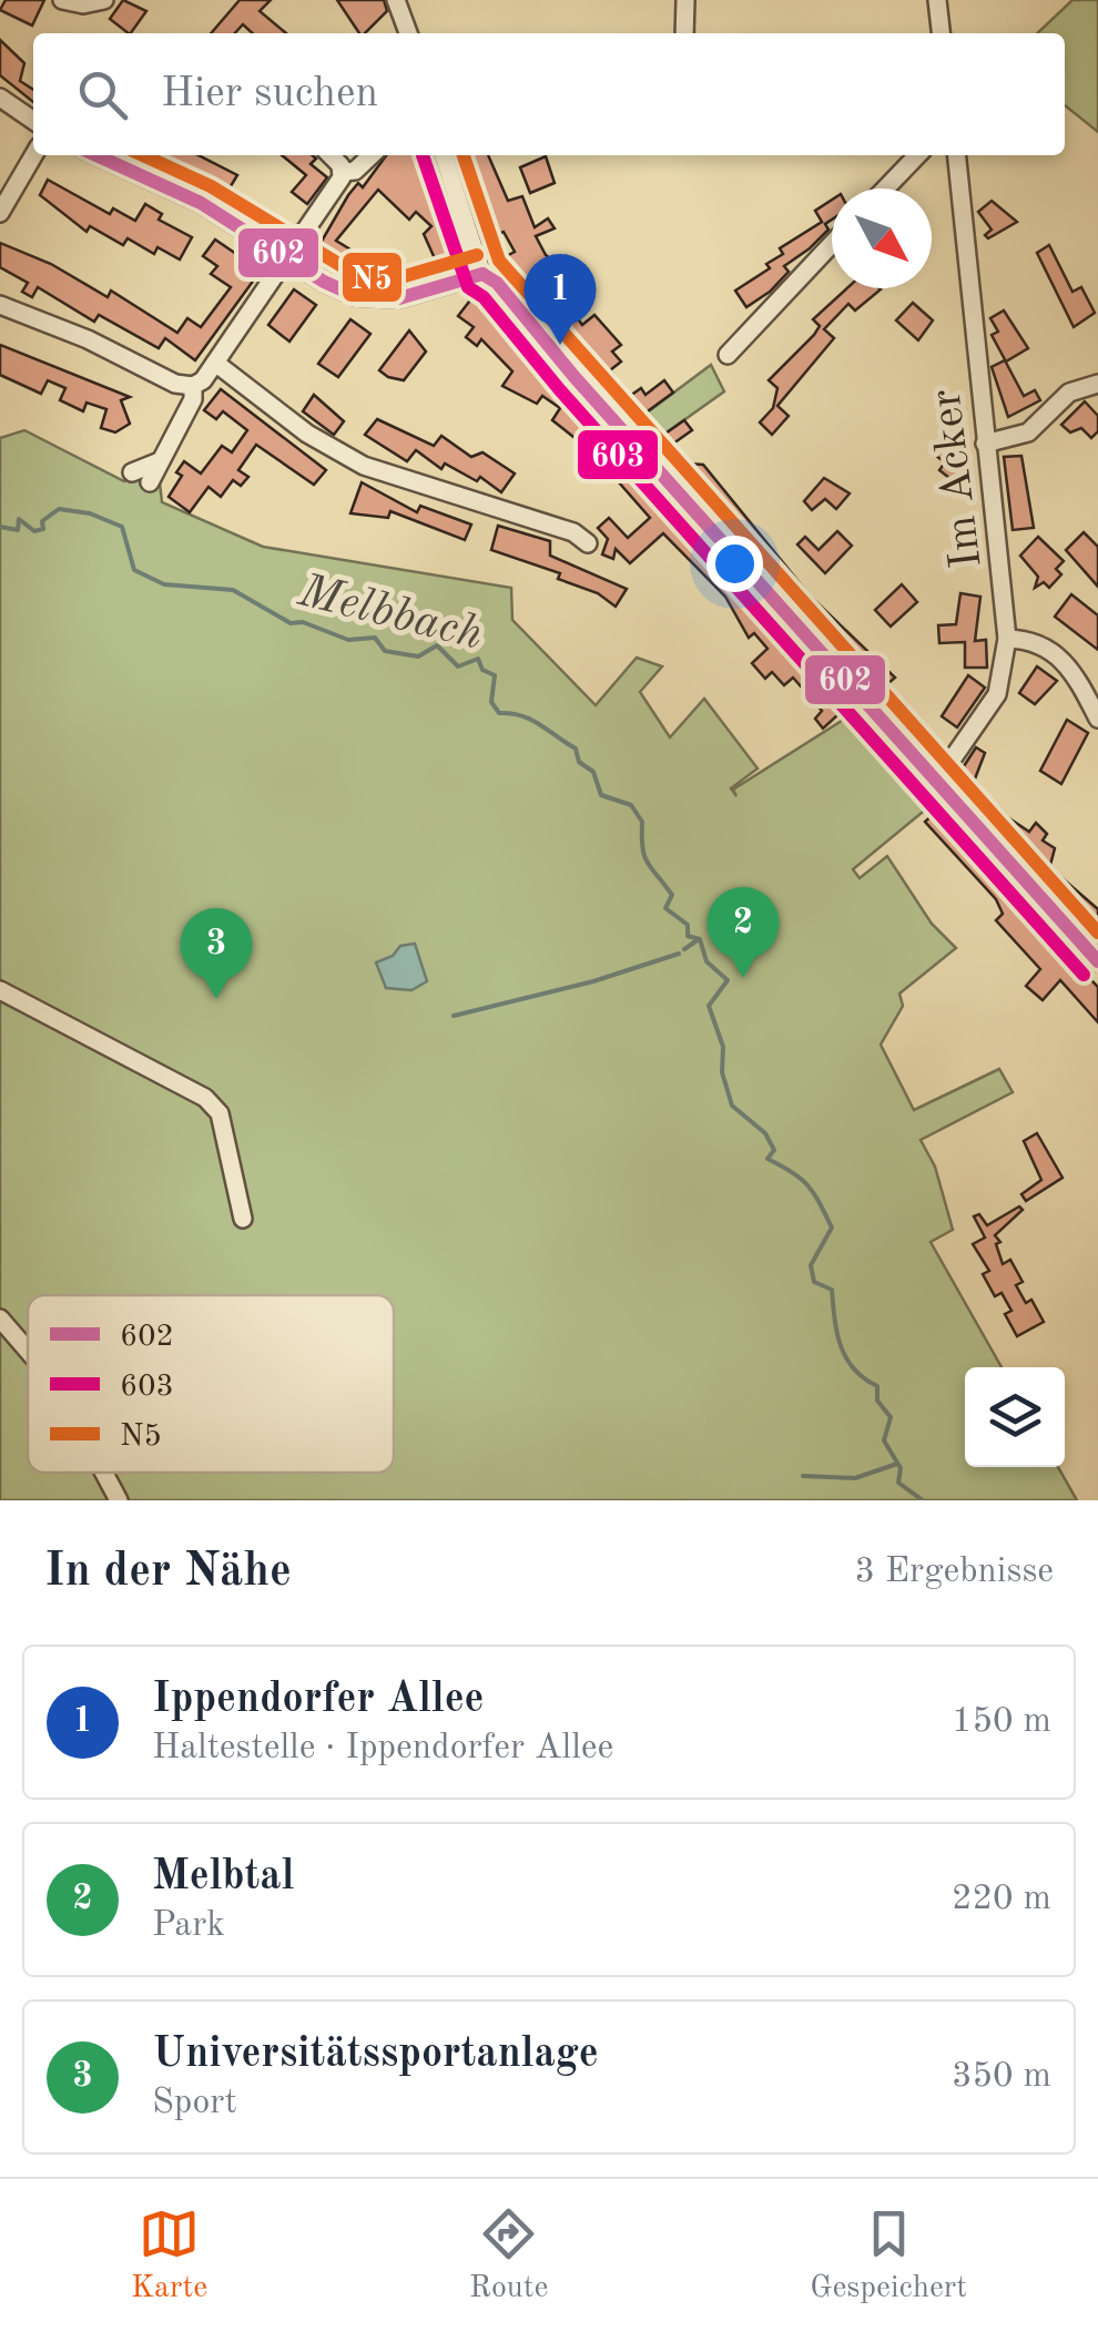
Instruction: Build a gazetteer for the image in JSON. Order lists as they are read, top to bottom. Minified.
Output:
{"streets":{"street":["Im Acker"]},"water":["Melbbach"],"lines":["transit line 602","transit line 603","transit line N5"],"legend":["602","603","N5"],"north":"bottom right","page":{"search":"Hier suchen","pins":["1","2","3"],"heading":["In der Nähe","3 Ergebnisse"],"list":[{"mark":"1","name":"Ippendorfer Allee","note":"Haltestelle · Ippendorfer Allee","value":"150 m"},{"mark":"2","name":"Melbtal","note":"Park","value":"220 m"},{"mark":"3","name":"Universitätssportanlage","note":"Sport","value":"350 m"}],"nav":["Karte","Route","Gespeichert"]}}
